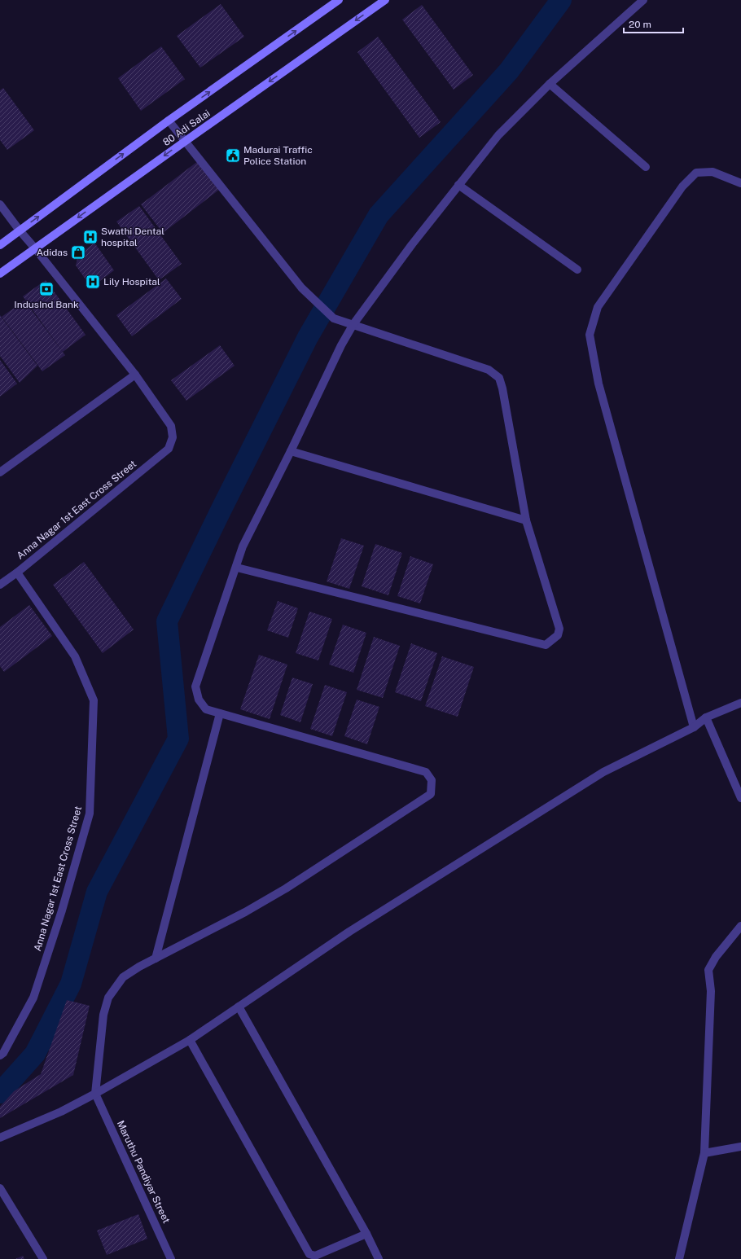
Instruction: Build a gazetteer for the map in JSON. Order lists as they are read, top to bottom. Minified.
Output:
{"streets":{"main road":["80 Adi Salai"],"street":["Anna Nagar 1st East Cross Street","Maruthu Pandiyar Street"]},"crossings":[["80 Adi Salai","Anna Nagar 1st East Cross Street"]],"places":{"public building":["Madurai Traffic Police Station"],"hospital":["Swathi Dental hospital","Lily Hospital"],"shop":["Adidas"],"bank":["IndusInd Bank"]},"scale_bar":"20 m"}
